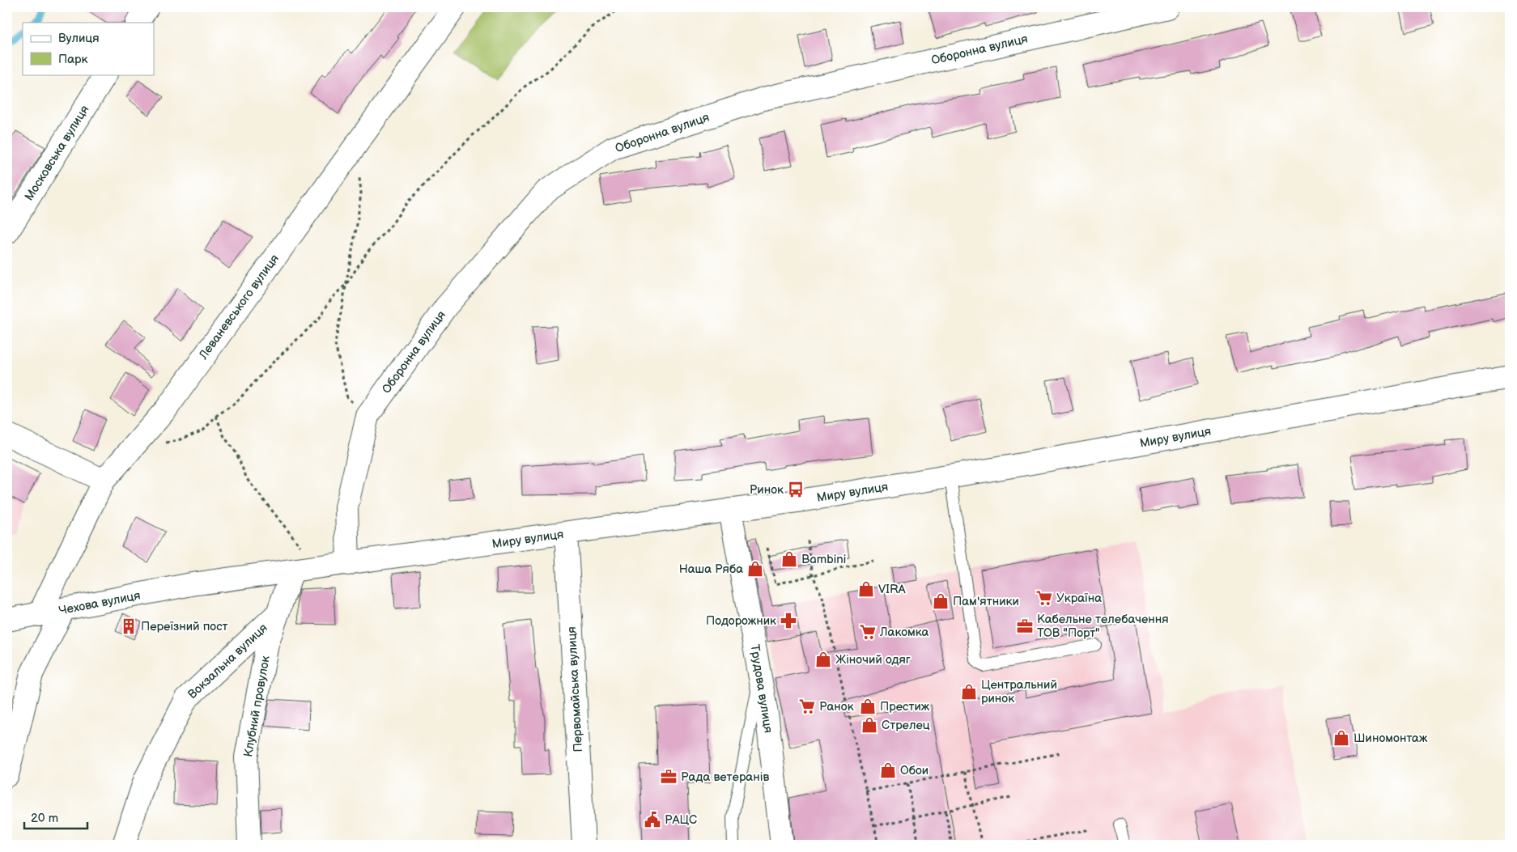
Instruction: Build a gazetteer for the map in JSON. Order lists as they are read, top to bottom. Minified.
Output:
{"streets":{"street":["Оборонна вулиця","Московська вулиця","Леваневського вулиця","Миру вулиця","Чехова вулиця","Вокзальна вулиця","Трудова вулиця","Первомайська вулиця","Клубний провулок"]},"crossings":[["Оборонна вулиця","Миру вулиця"],["Леваневського вулиця","Чехова вулиця"],["Миру вулиця","Чехова вулиця"],["Миру вулиця","Трудова вулиця"],["Миру вулиця","Первомайська вулиця"],["Миру вулиця","Клубний провулок"],["Вокзальна вулиця","Клубний провулок"]],"places":{"bus stop":["Ринок"],"shop":["Bambini","Наша Ряба","VIRA","Пам'ятники","Жіночий одяг","Центральний ринок","Престиж","Стрелец","Шиномонтаж","Обои"],"supermarket":["Україна","Лакомка","Ранок"],"pharmacy":["Подорожник"],"building":["Переїзний пост"],"office":["Кабельне телебачення ТОВ \"Порт\"","Рада ветеранів"],"public building":["РАЦС"]},"legend":["Вулиця","Парк"],"scale_bar":"20 m"}
